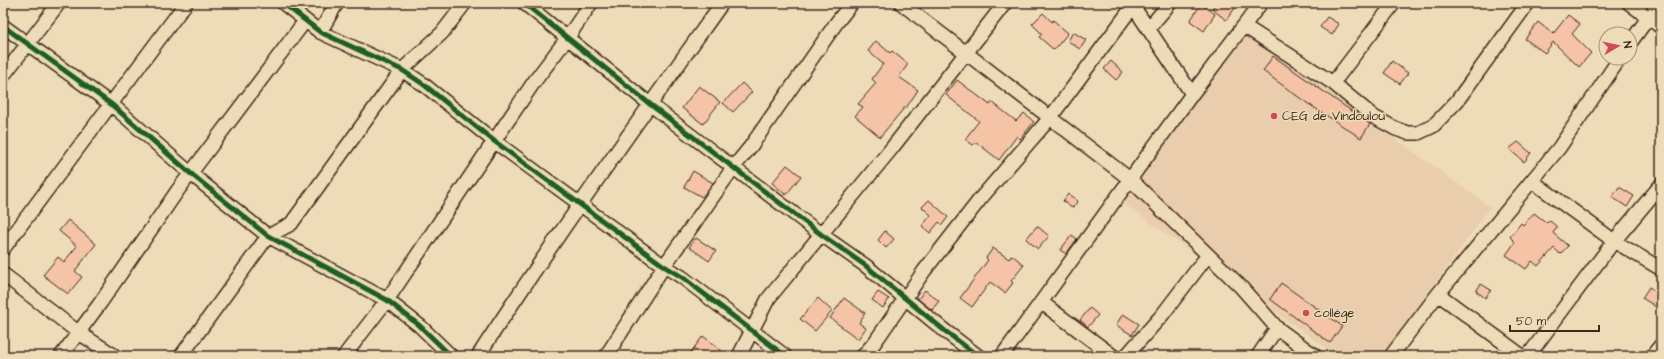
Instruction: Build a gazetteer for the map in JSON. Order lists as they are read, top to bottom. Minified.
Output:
{"places":["CEG de Vindoulou","collège"],"scale_bar":"50 m","north":"right"}
